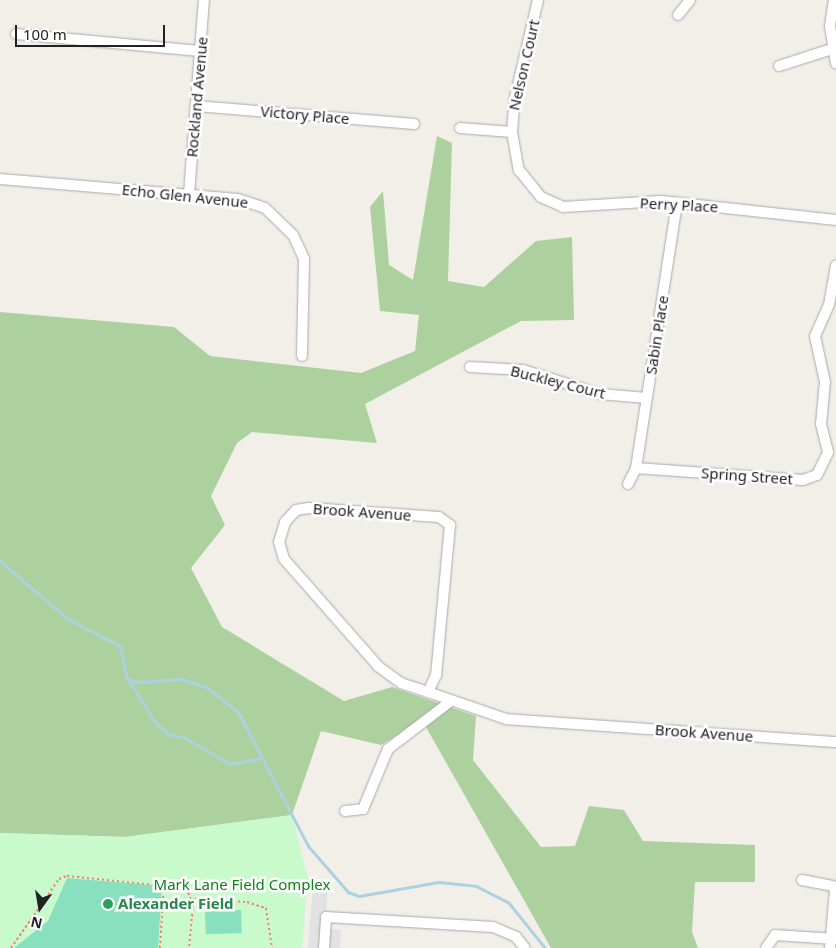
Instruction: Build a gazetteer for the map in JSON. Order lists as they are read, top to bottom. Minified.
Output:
{"streets":{"street":["Nelson Court","Rockland Avenue","Victory Place","Echo Glen Avenue","Perry Place","Sabin Place","Buckley Court","Spring Street","Brook Avenue"]},"crossings":[["Nelson Court","Perry Place"],["Rockland Avenue","Victory Place"],["Rockland Avenue","Echo Glen Avenue"],["Perry Place","Sabin Place"],["Sabin Place","Buckley Court"],["Sabin Place","Spring Street"]],"parks":["Mark Lane Field Complex"],"places":["Alexander Field"],"scale_bar":"100 m","north":"bottom"}
